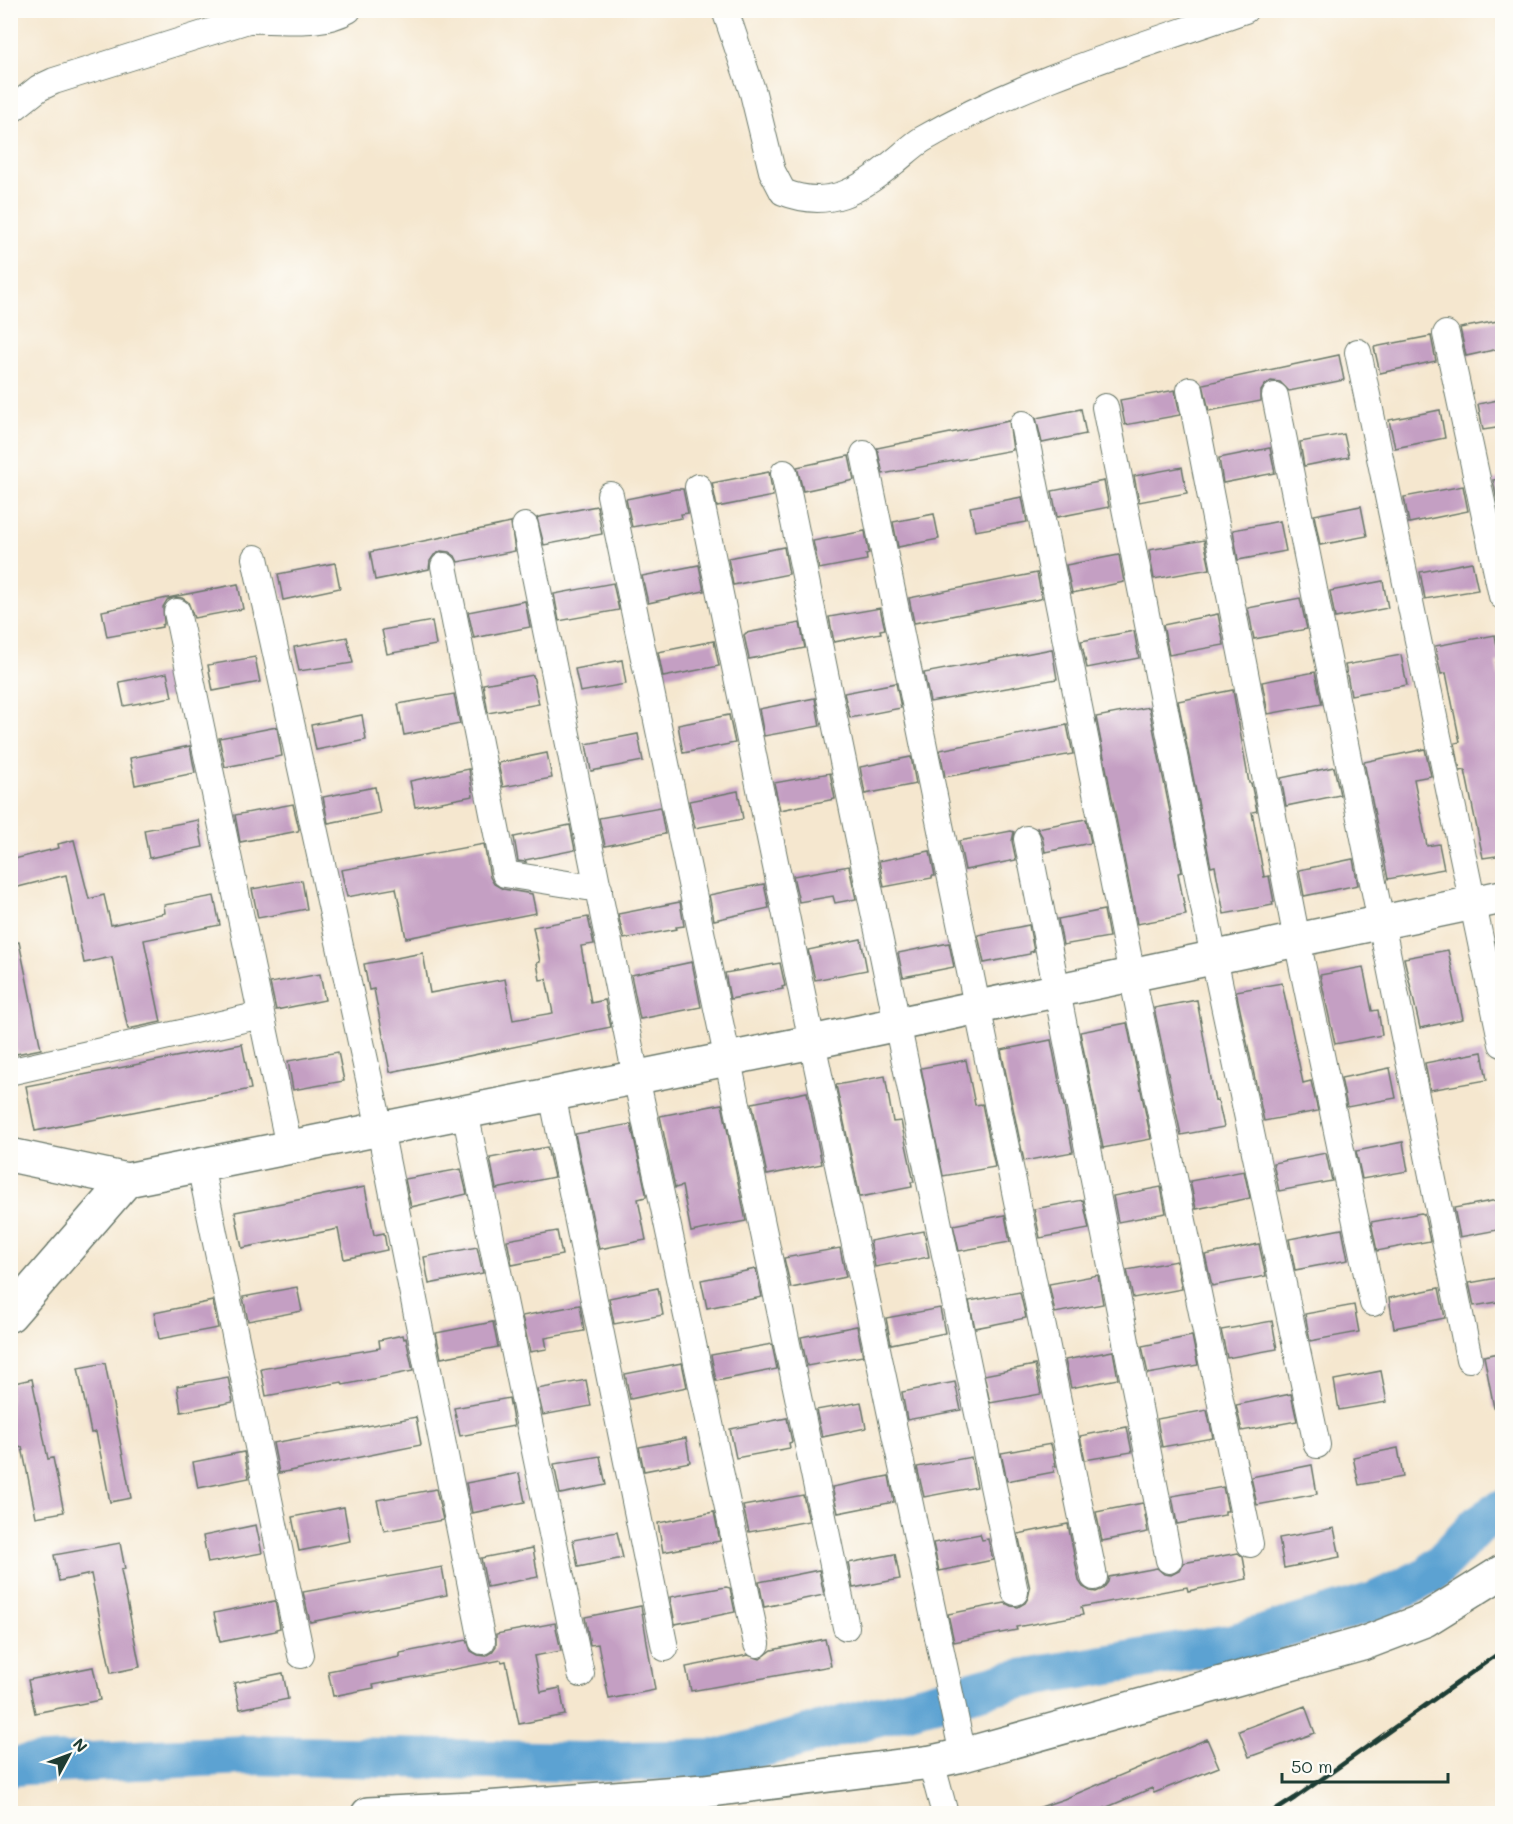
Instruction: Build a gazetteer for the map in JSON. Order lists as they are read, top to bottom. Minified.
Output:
{"scale_bar":"50 m","north":"top right"}
